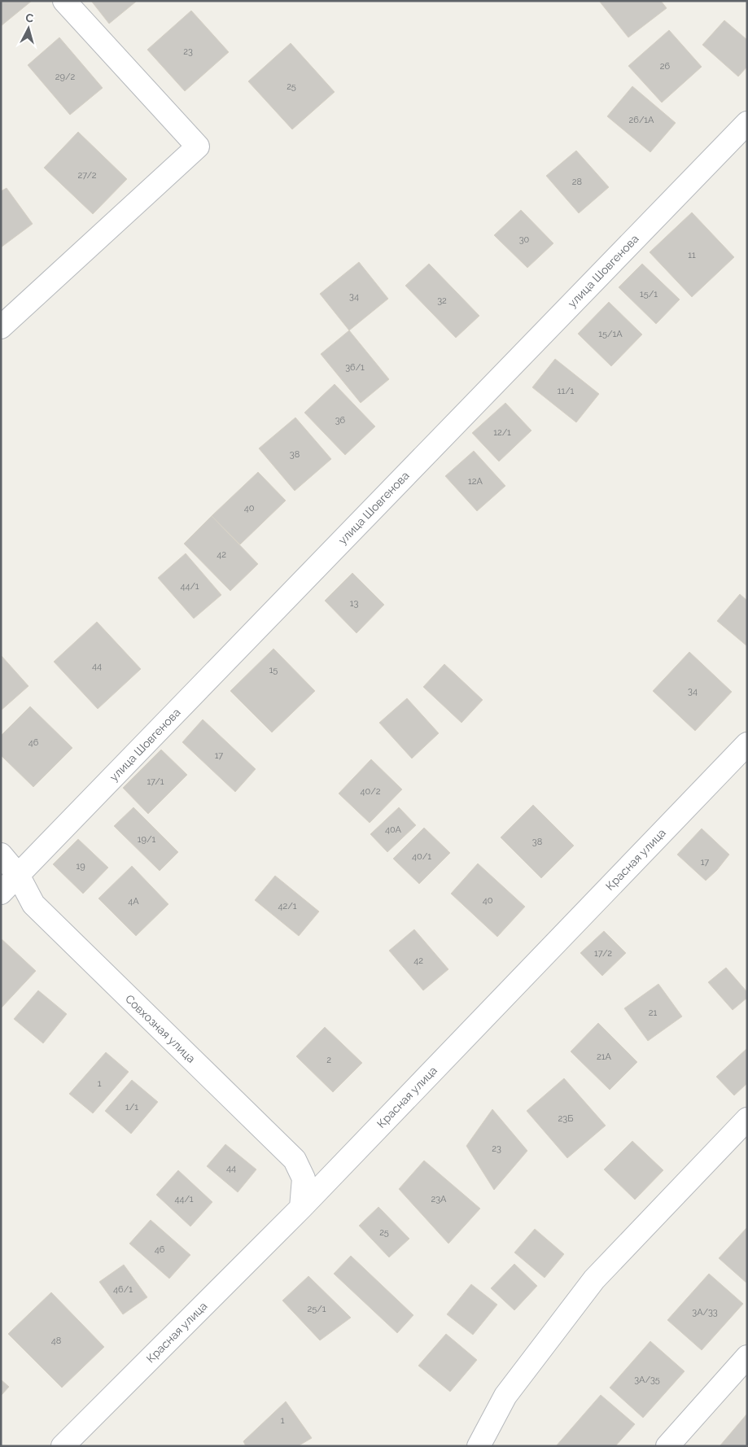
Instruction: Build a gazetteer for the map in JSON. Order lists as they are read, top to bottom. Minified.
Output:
{"streets":{"street":["улица Шовгенова","Красная улица","Совхозная улица"]},"crossings":[["улица Шовгенова","Совхозная улица"],["Красная улица","Совхозная улица"]],"house_numbers":["23","26","29/2","25","26/1А","27/2","28","30","11","15/1","34","32","15/1А","36/1","11/1","36","12/1","38","12А","40","42","44/1","13","44","15","34","46","17","17/1","40/2","40А","19/1","38","40/1","17","19","40","4А","42/1","17/2","42","21","21А","2","1","1/1","23Б","23","44","44/1","23А","25","46","46/1","25/1","3А/33","48","3А/35","1"],"north":"top"}
